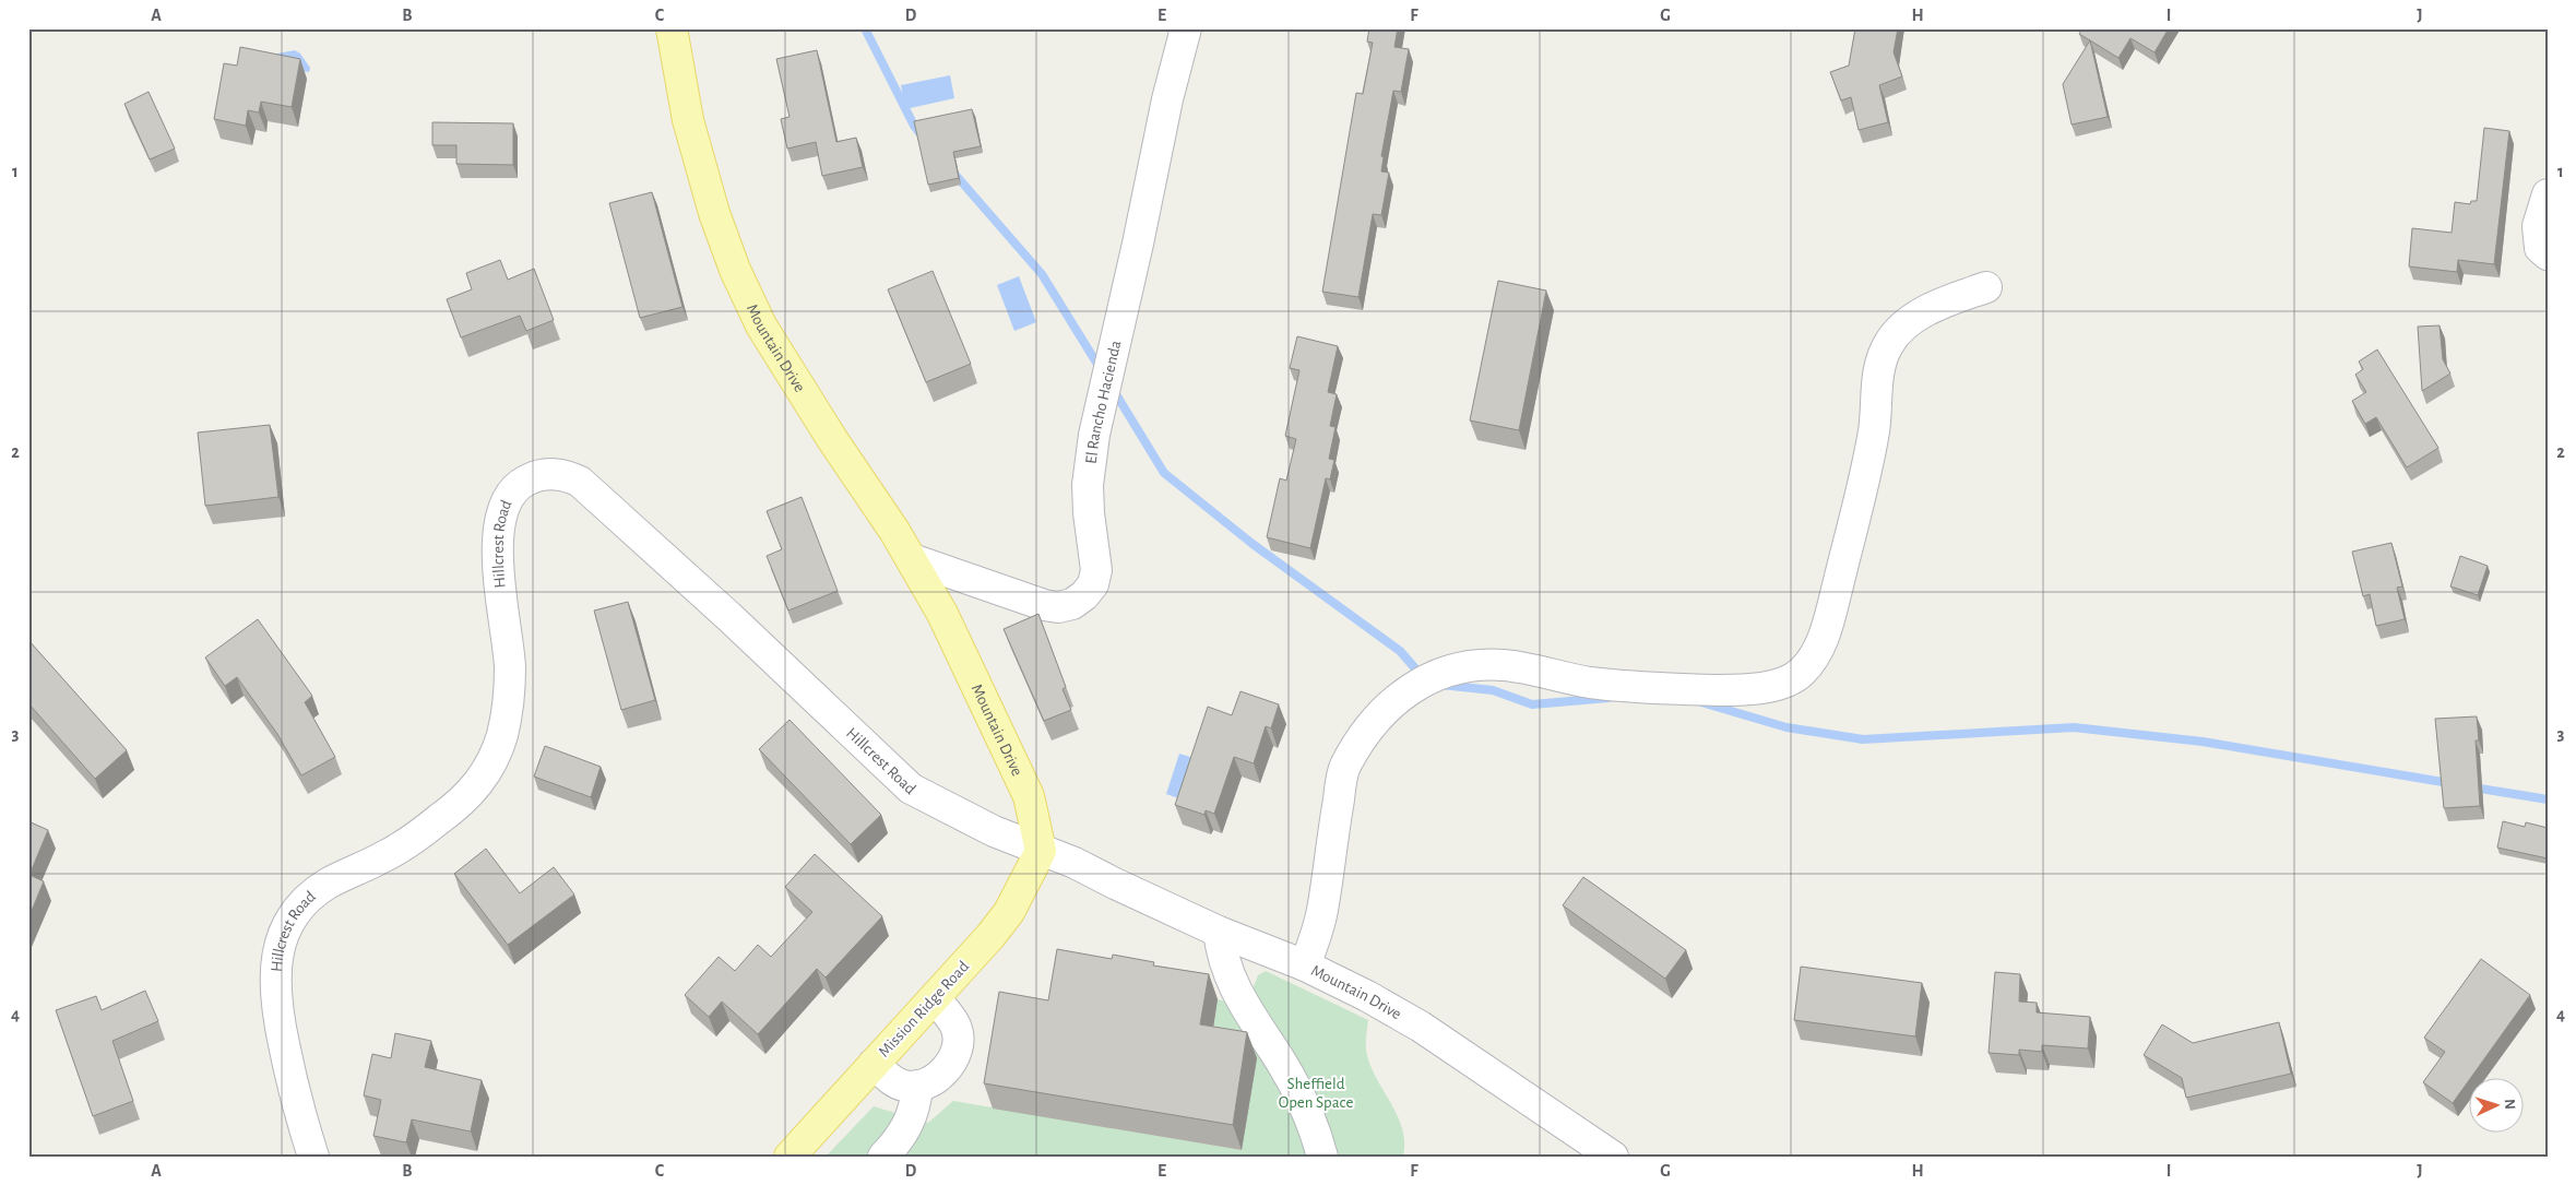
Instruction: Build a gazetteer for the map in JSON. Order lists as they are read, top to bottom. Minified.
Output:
{"streets":{"main road":["Mountain Drive","Mission Ridge Road"],"street":["El Rancho Hacienda","Hillcrest Road"]},"crossings":[["Mountain Drive","El Rancho Hacienda"],["Mountain Drive","Hillcrest Road"],["Mountain Drive","Mission Ridge Road"],["Hillcrest Road","Mission Ridge Road"]],"parks":["Sheffield Open Space"],"north":"right","grid":{"columns":["A","B","C","D","E","F","G","H","I","J"],"rows":["1","2","3","4"]}}
